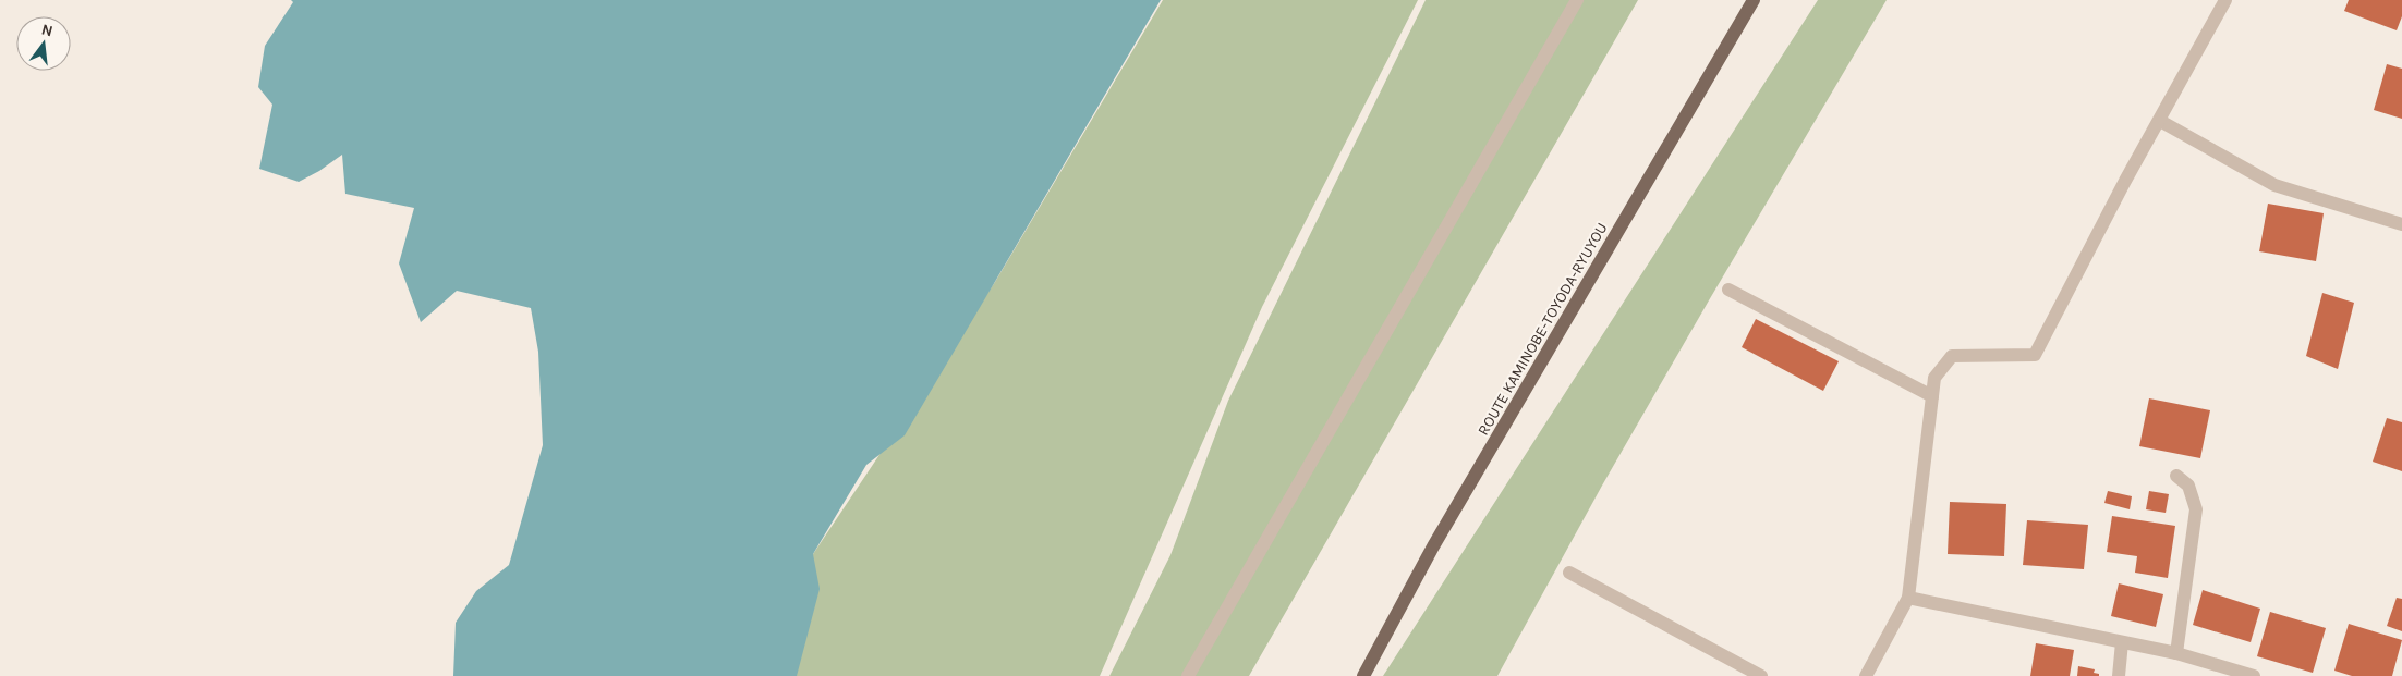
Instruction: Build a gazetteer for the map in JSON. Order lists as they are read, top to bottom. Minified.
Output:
{"streets":{"main road":["ROUTE KAMINOBE-TOYODA-RYUYOU"]},"north":"top"}
